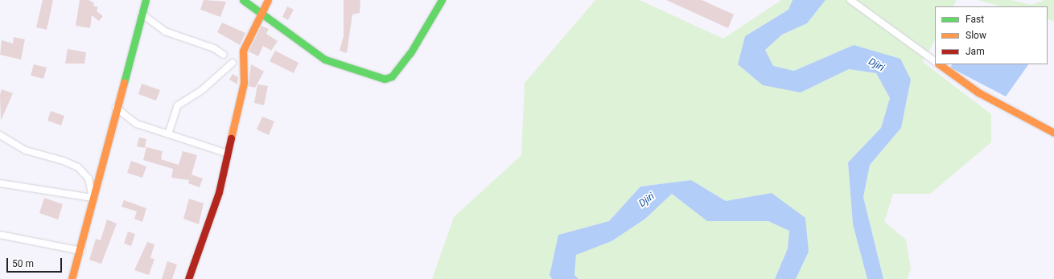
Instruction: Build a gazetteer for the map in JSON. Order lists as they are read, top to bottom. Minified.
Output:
{"water":["Djiri"],"legend":["Fast","Slow","Jam"],"scale_bar":"50 m"}
